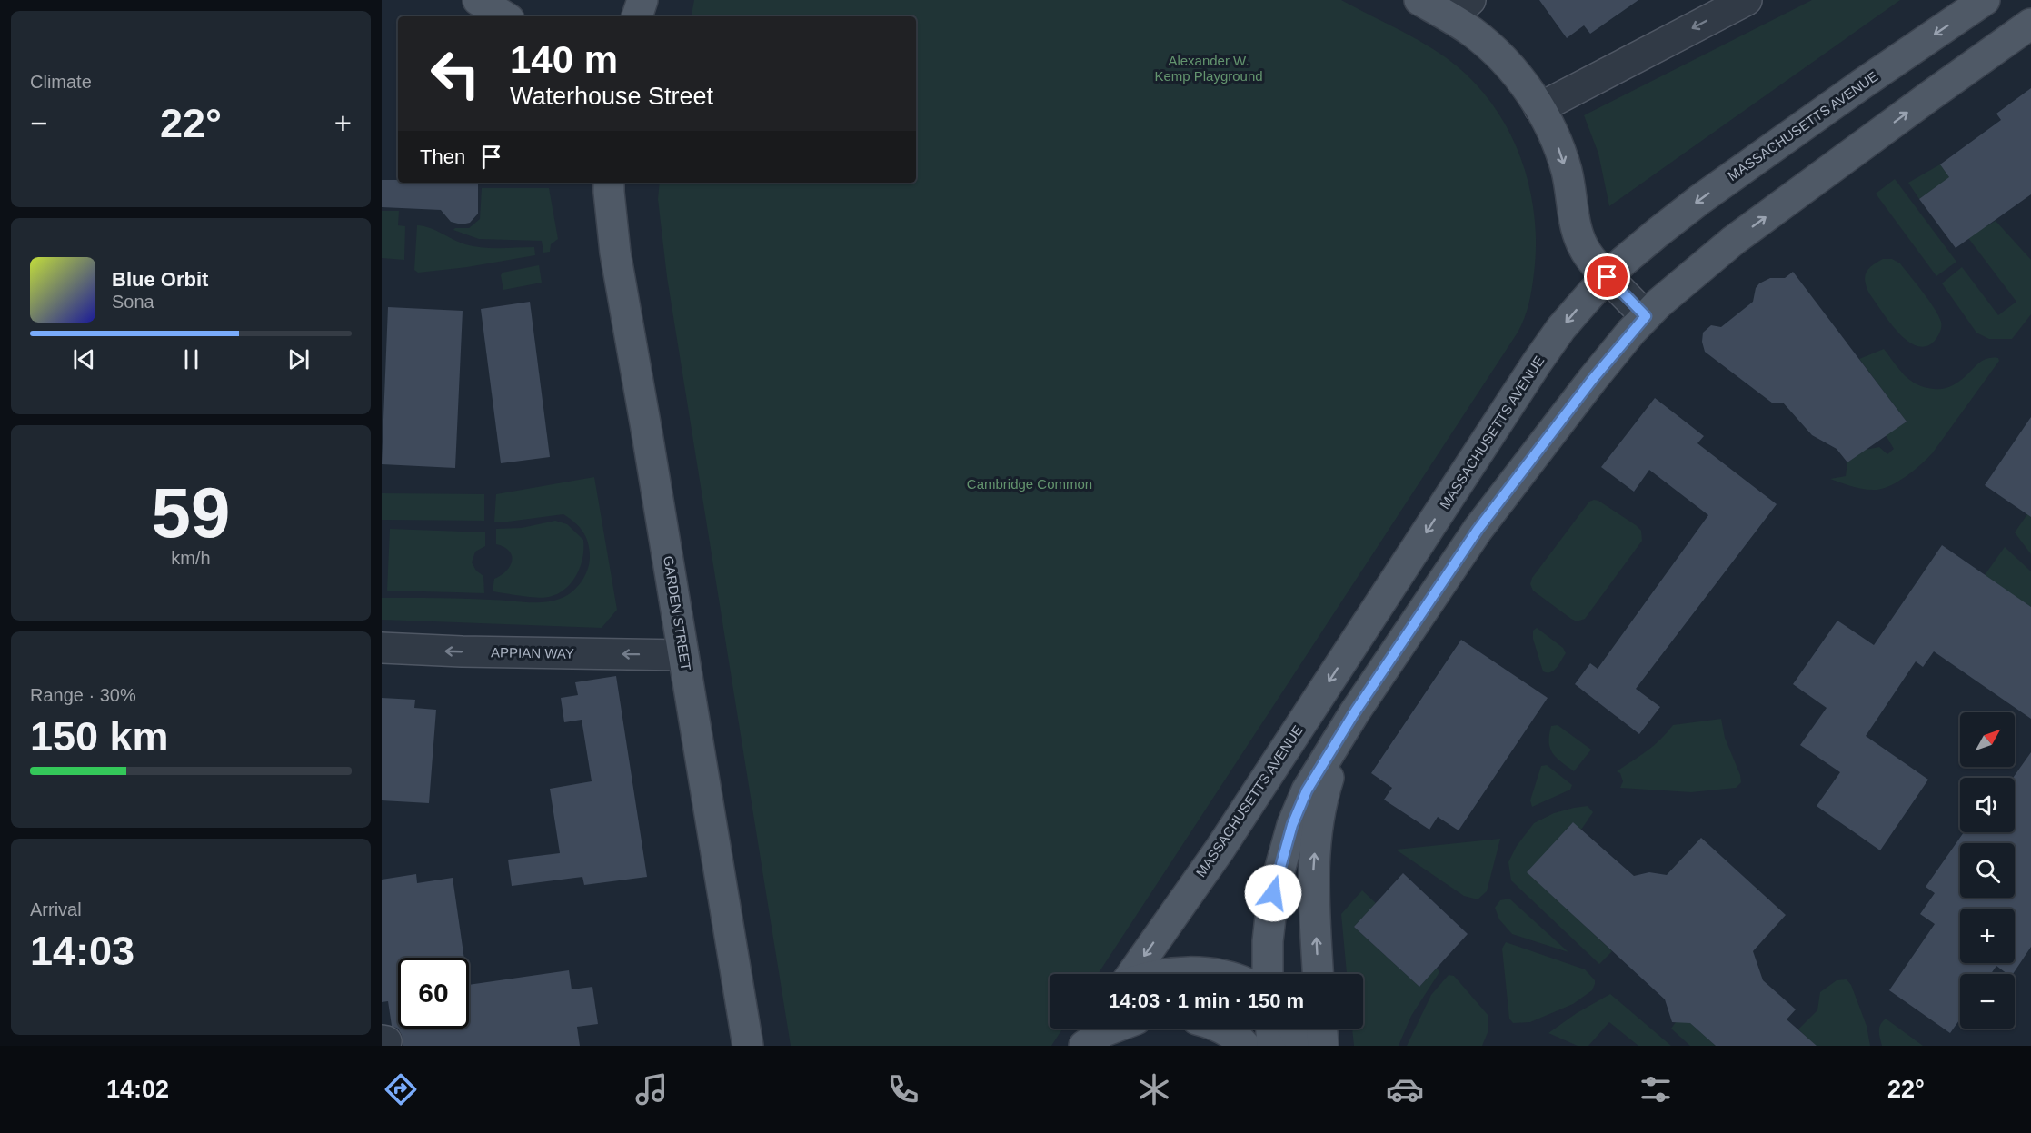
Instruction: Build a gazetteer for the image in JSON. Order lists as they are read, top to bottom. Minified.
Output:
{"streets":{"main road":["MASSACHUSETTS AVENUE","GARDEN STREET"],"street":["APPIAN WAY"]},"crossings":[["GARDEN STREET","APPIAN WAY"]],"one_way":["APPIAN WAY"],"parks":["Alexander W. Kemp Playground","Cambridge Common"],"north":"top right","page":{"tile":["Climate",["59","km/h"],["Range · 30%","150 km"],["Arrival","14:03"]],"turn":["140 m","Waterhouse Street"],"heat":["−","22°","+"],"then":"Then","song":["Blue Orbit","Sona"],"map_buttons":["+","−"],"limit":"60","trip":"14:03 · 1 min · 150 m","tabs":["14:02","22°"]}}
